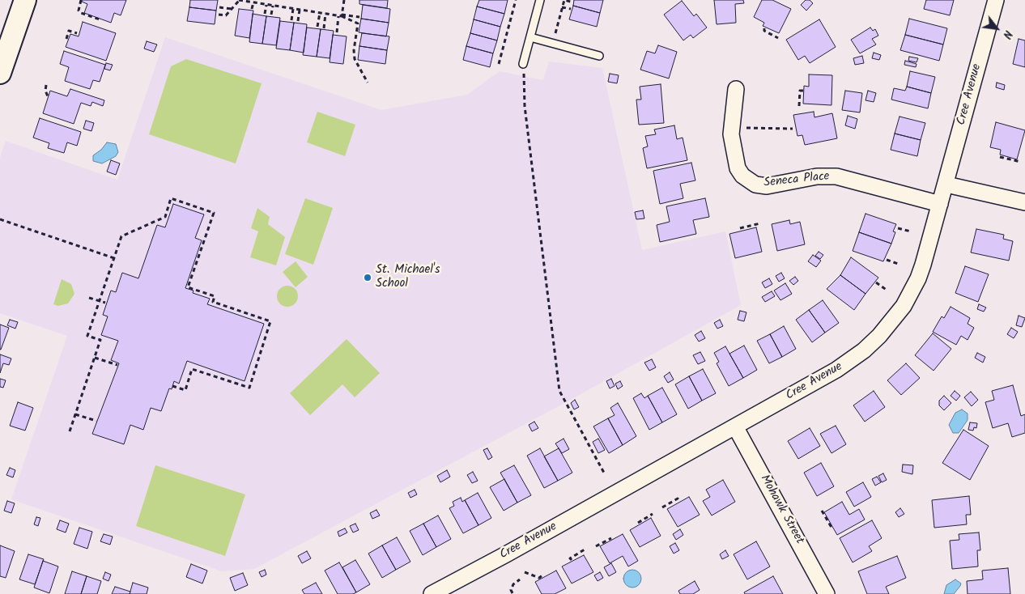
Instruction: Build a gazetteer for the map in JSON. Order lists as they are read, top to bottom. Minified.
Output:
{"streets":{"street":["Cree Avenue","Seneca Place","Mohawk Street"]},"crossings":[["Cree Avenue","Seneca Place"],["Cree Avenue","Mohawk Street"]],"places":["St. Michael's School"],"north":"bottom right"}
